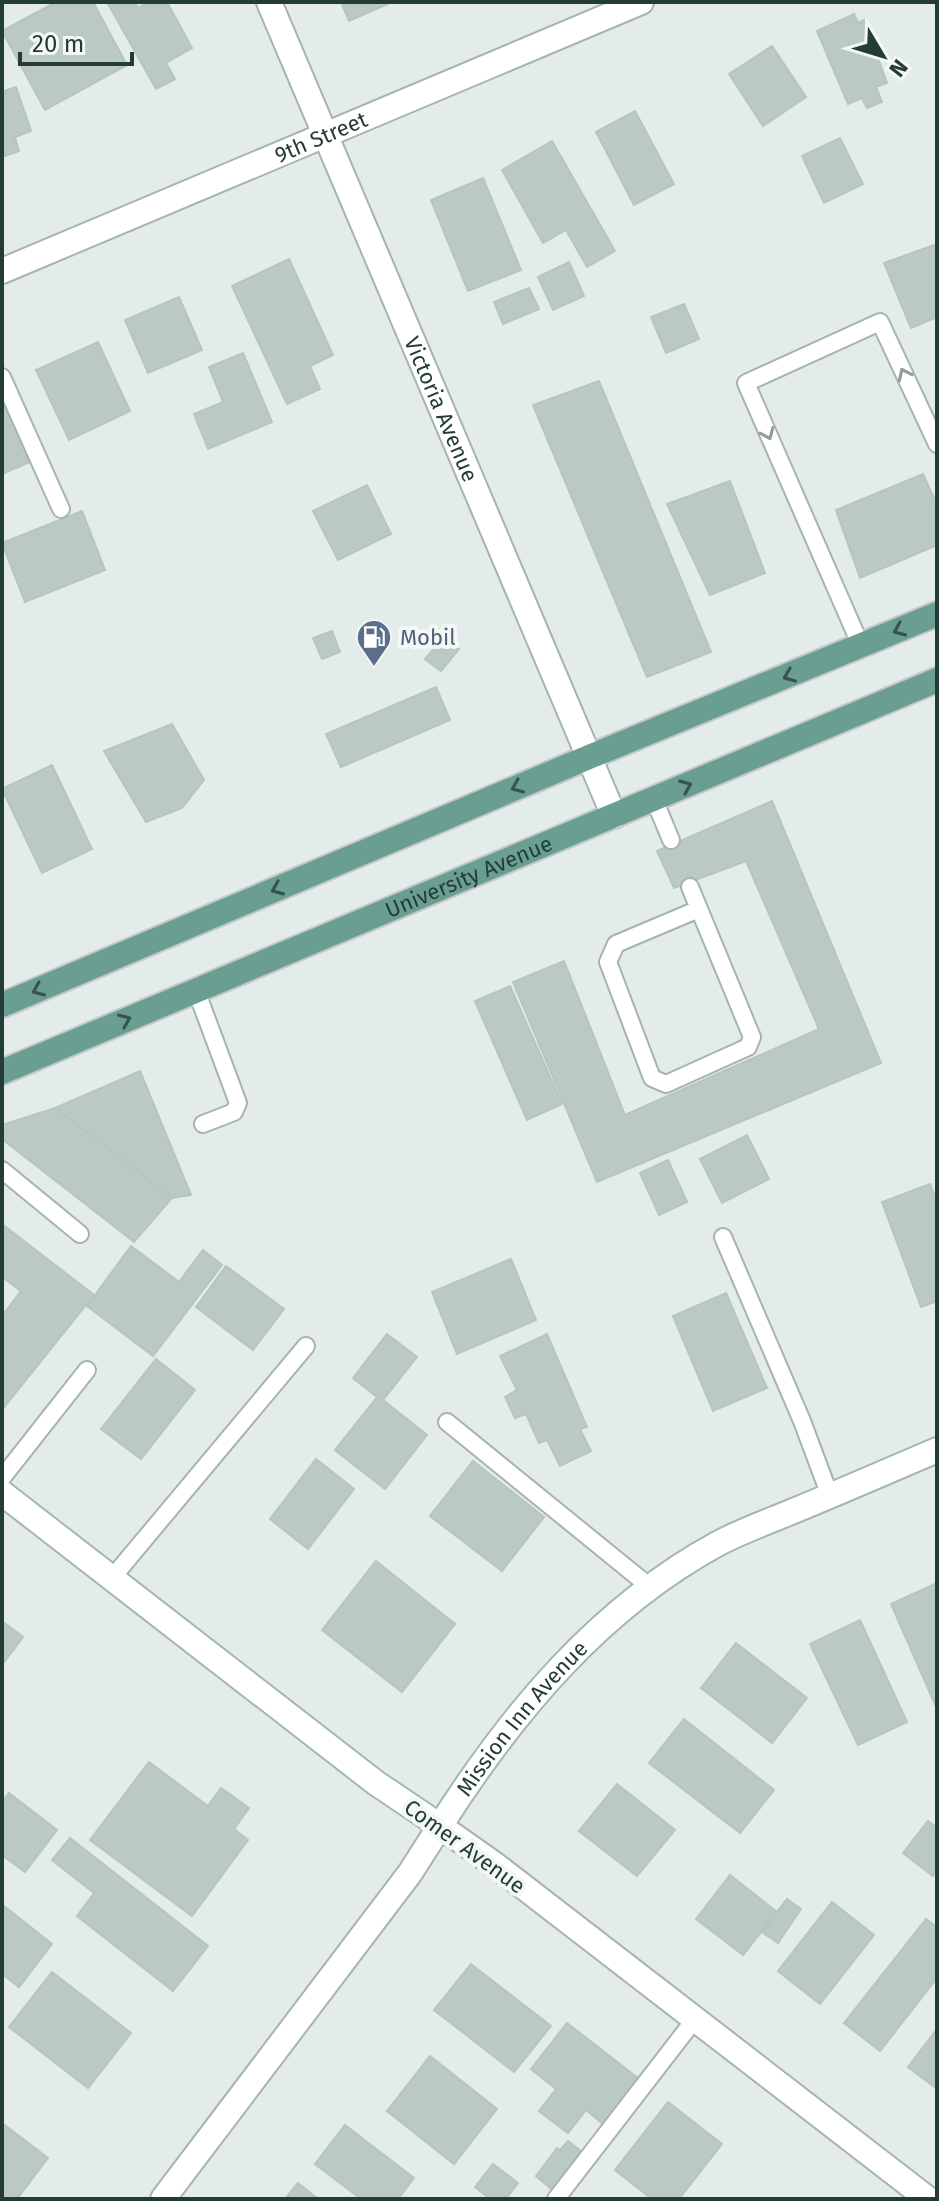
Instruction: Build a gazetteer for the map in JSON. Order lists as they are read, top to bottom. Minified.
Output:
{"streets":{"main road":["University Avenue"],"street":["9th Street","Victoria Avenue","Mission Inn Avenue","Comer Avenue"]},"crossings":[["9th Street","Victoria Avenue"],["Victoria Avenue","University Avenue"],["Mission Inn Avenue","Comer Avenue"]],"places":{"fuel station":["Mobil"]},"scale_bar":"20 m","north":"bottom right"}
